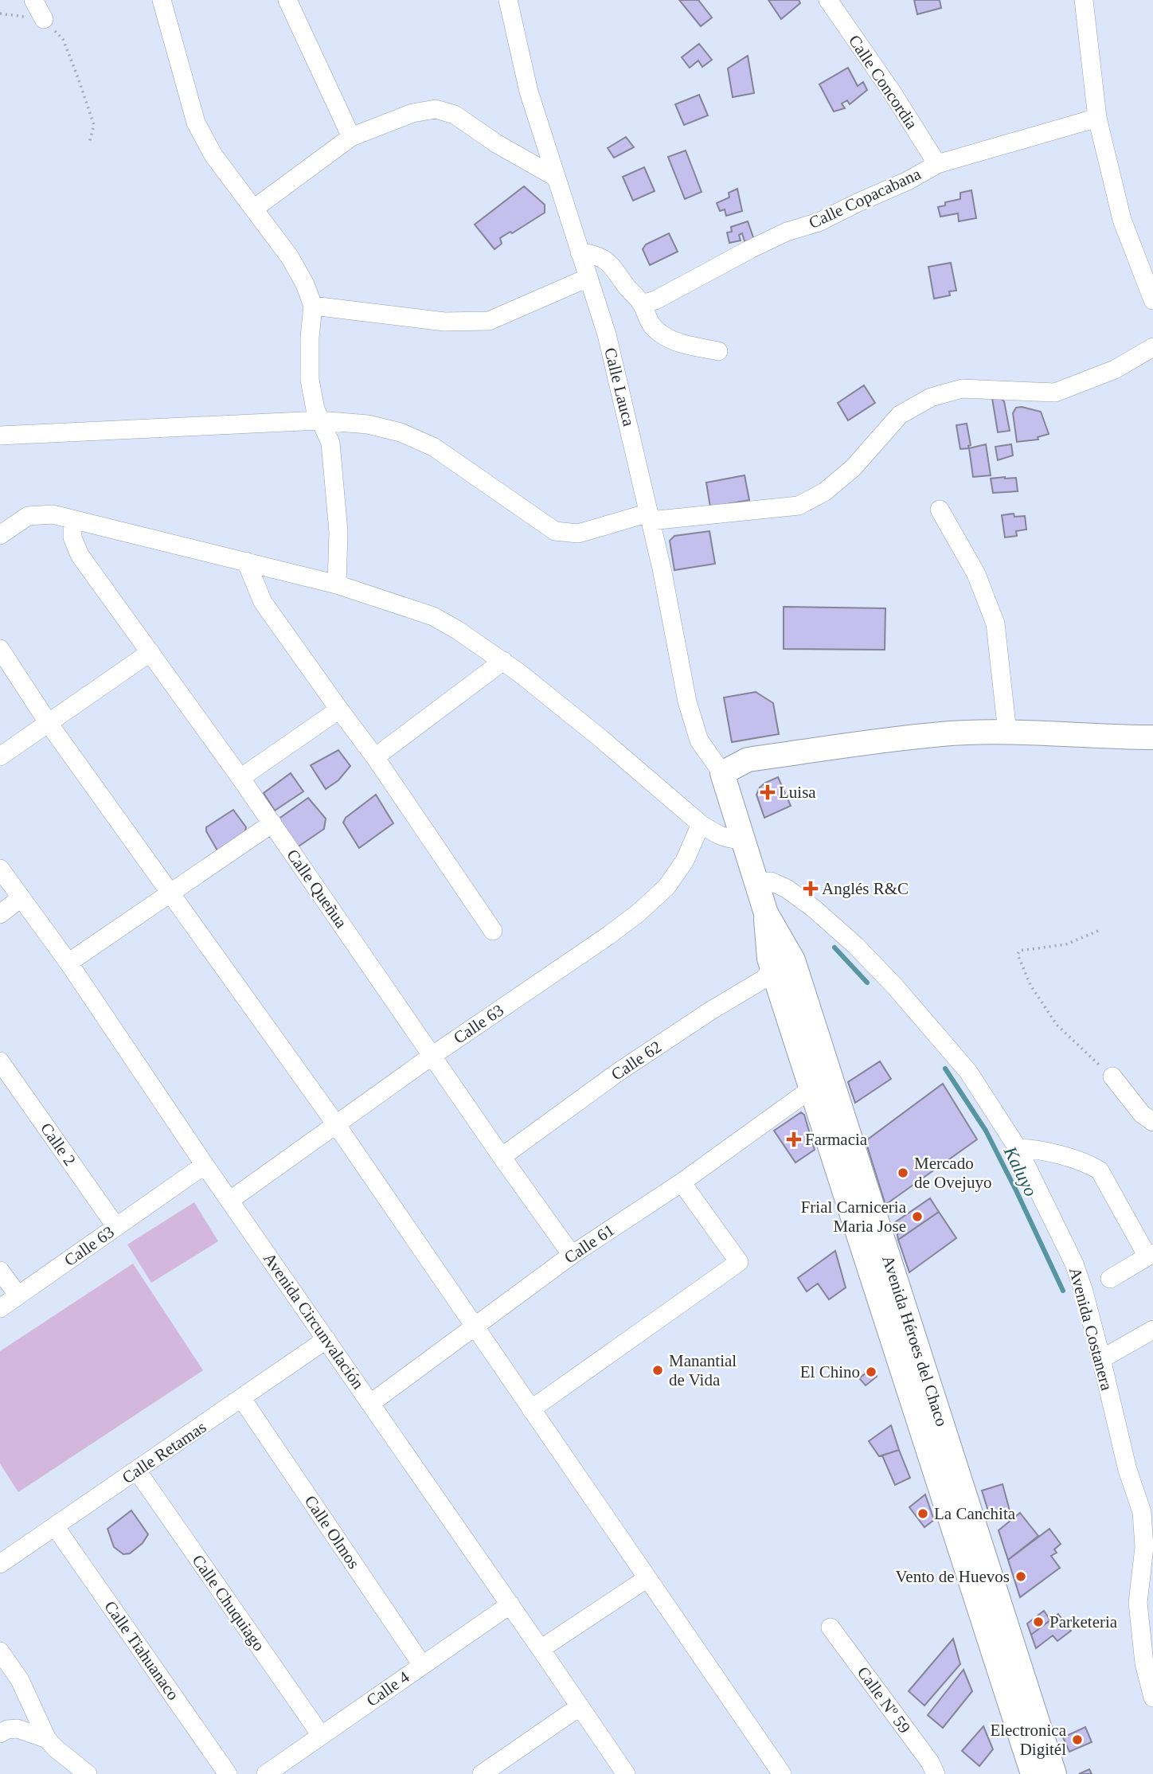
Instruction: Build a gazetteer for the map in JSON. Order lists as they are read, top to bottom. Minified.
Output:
{"streets":{"main road":["Avenida Héroes del Chaco"],"street":["Calle Concordia","Calle Copacabana","Calle Lauca","Calle Queñua","Calle 63","Calle 62","Calle 2","Calle 61","Avenida Circunvalación","Avenida Costanera","Calle Retamas","Calle Olmos","Calle Chuquiago","Calle Tiahuanaco","Calle 4","Calle Nº 59"]},"crossings":[["Calle Concordia","Calle Copacabana"],["Calle Lauca","Avenida Héroes del Chaco"],["Calle Queñua","Calle 63"],["Calle Queñua","Calle 62"],["Calle Queñua","Calle 61"],["Calle 63","Calle 2"],["Calle 63","Avenida Circunvalación"],["Calle 62","Avenida Héroes del Chaco"],["Calle 61","Avenida Circunvalación"],["Calle 61","Avenida Héroes del Chaco"],["Avenida Circunvalación","Calle Retamas"],["Avenida Circunvalación","Calle 4"],["Avenida Costanera","Avenida Héroes del Chaco"],["Calle Retamas","Calle Olmos"],["Calle Retamas","Calle Chuquiago"],["Calle Retamas","Calle Tiahuanaco"],["Calle Olmos","Calle 4"],["Calle Chuquiago","Calle 4"]],"water":["Kaluyo"],"places":{"health":["Luisa","Anglés R&C","Farmacia"],"other":["Mercado de Ovejuyo","Frial Carniceria Maria Jose","Manantial de Vida","El Chino","La Canchita","Vento de Huevos","Parketeria","Electronica Digitél"]}}
